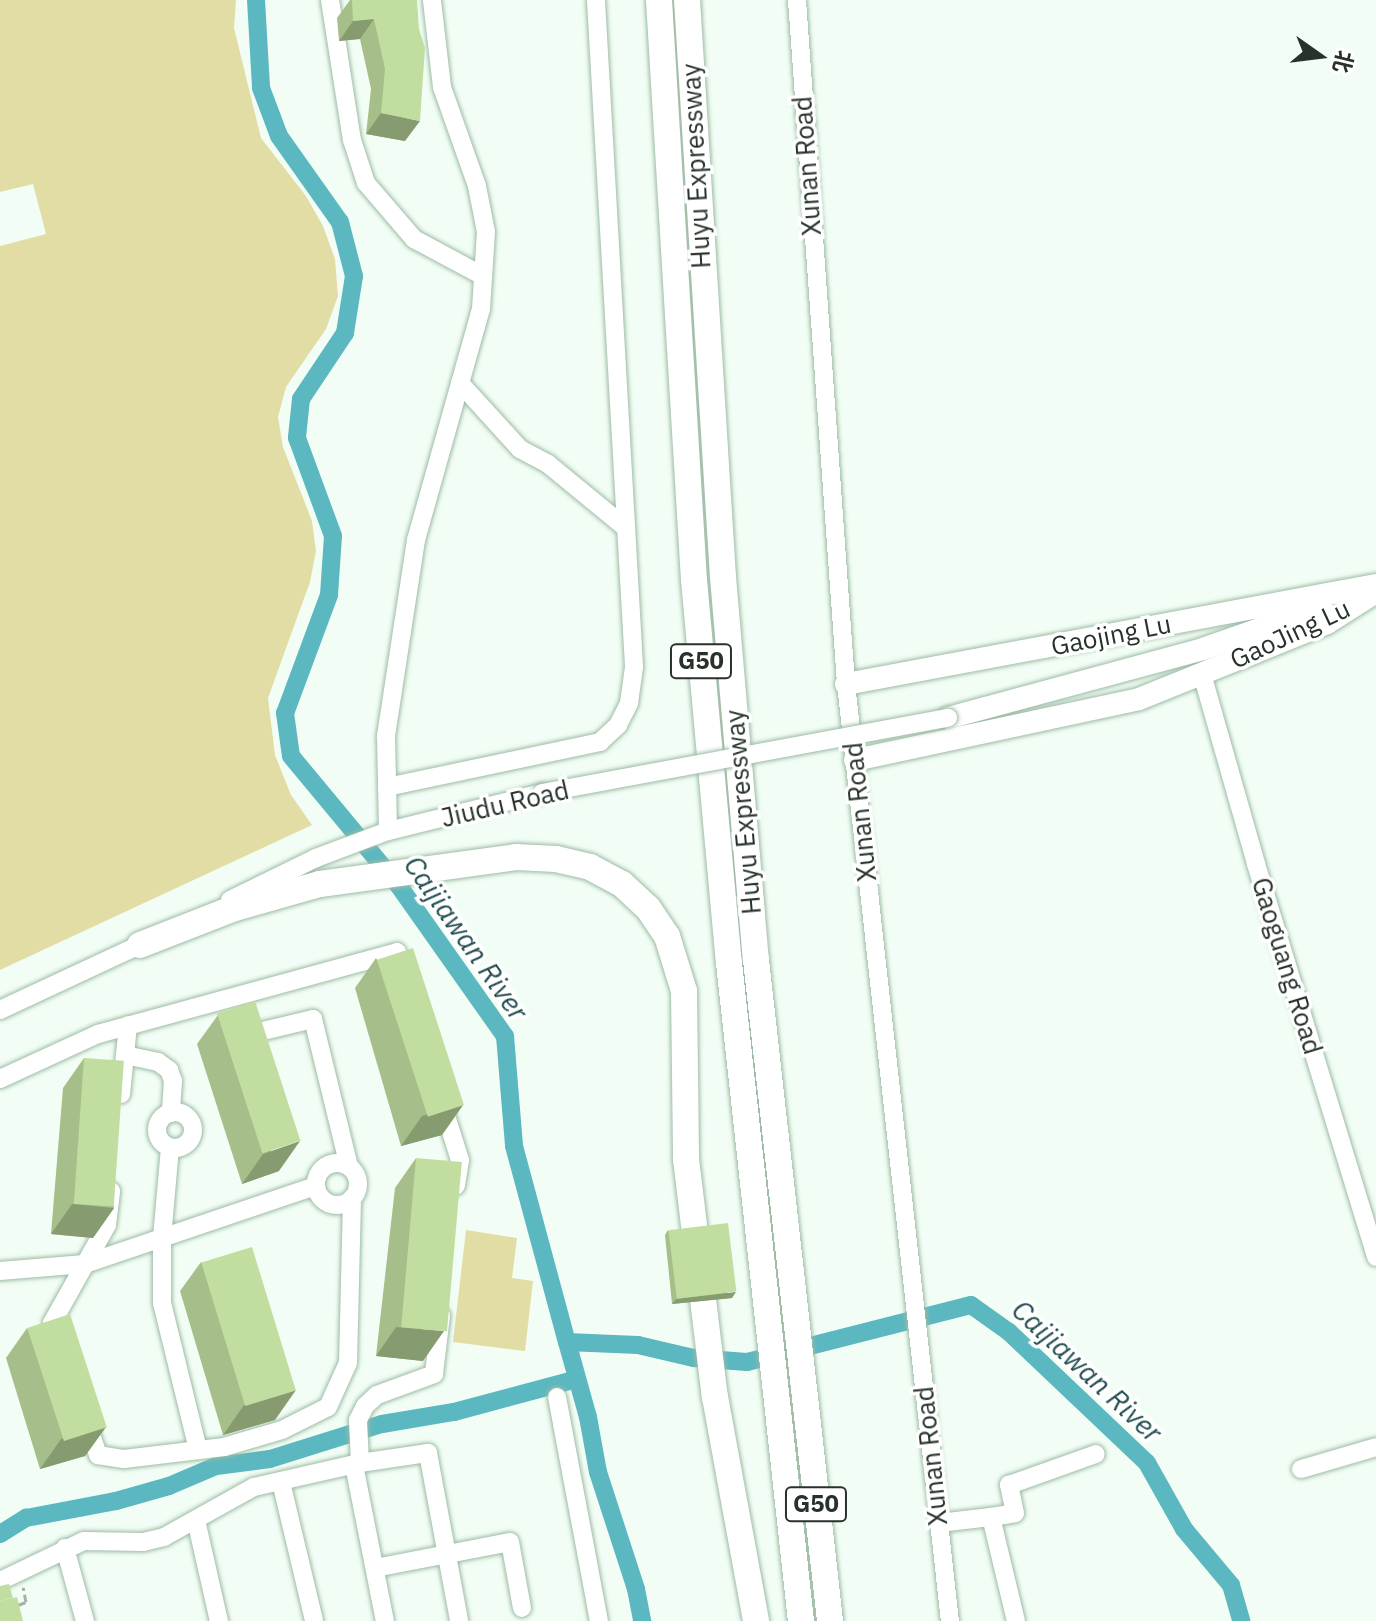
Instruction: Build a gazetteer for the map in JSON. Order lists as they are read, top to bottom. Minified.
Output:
{"streets":{"highway":["Huyu Expressway","G50"],"main road":["GaoJing Lu","Gaojing Lu"],"street":["Xunan Road","Jiudu Road","Gaoguang Road"]},"crossings":[["Xunan Road","GaoJing Lu"],["Xunan Road","Gaojing Lu"],["GaoJing Lu","Gaojing Lu"],["GaoJing Lu","Gaoguang Road"],["Gaojing Lu","Jiudu Road"]],"water":["Caijiawan River"],"north":"right"}
